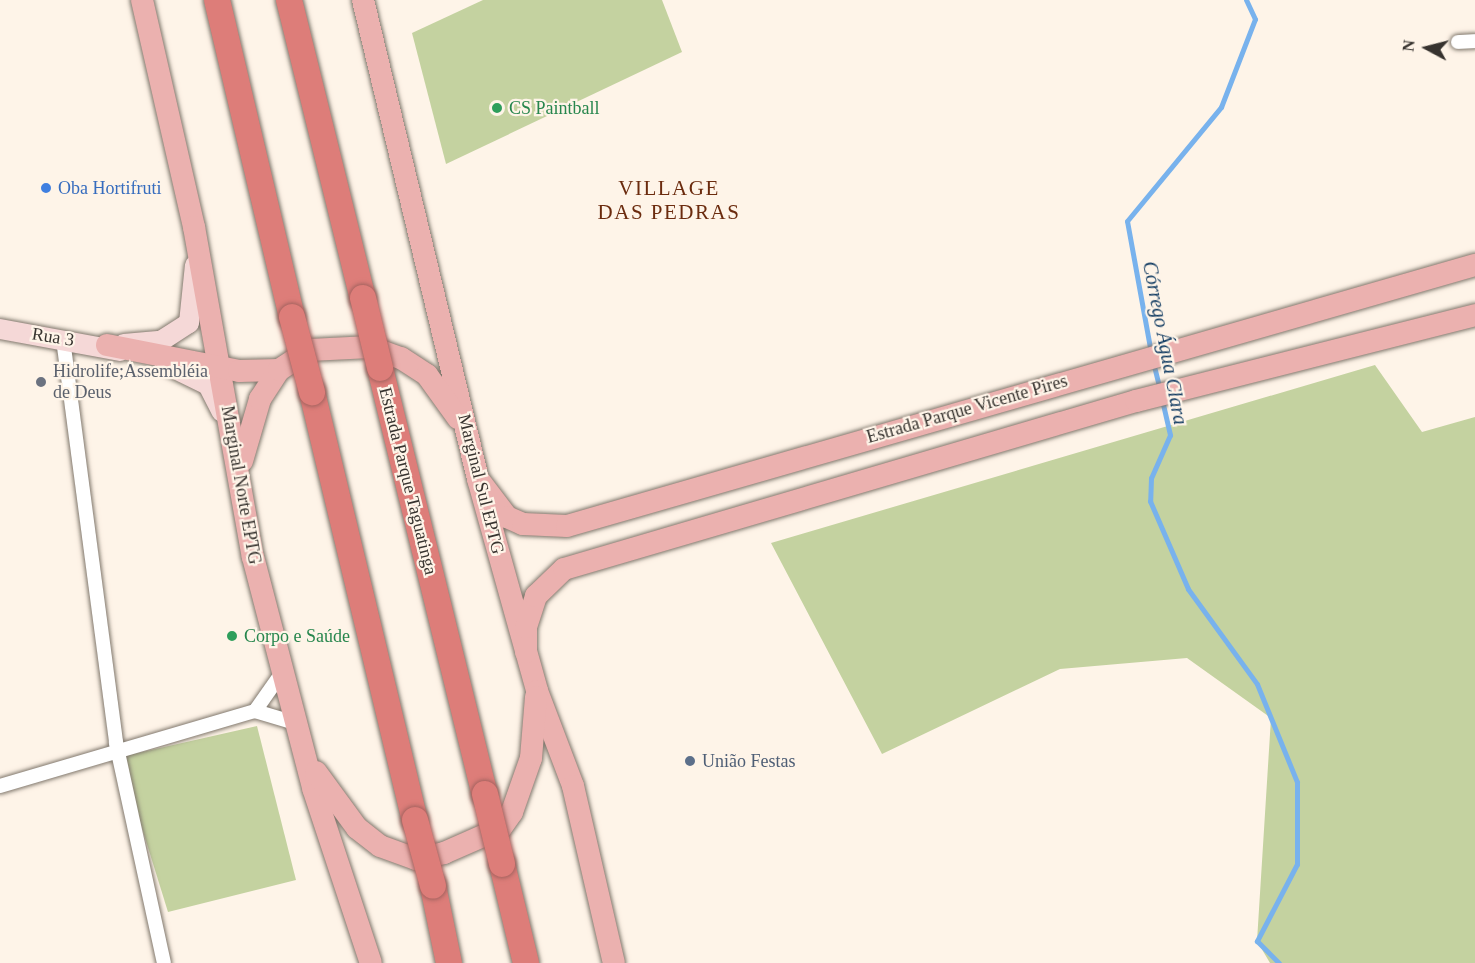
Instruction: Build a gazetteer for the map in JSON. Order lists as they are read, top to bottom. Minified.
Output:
{"streets":{"highway":["Estrada Parque Taguatinga"],"main road":["Rua 3","Estrada Parque Vicente Pires","Marginal Sul EPTG","Marginal Norte EPTG"]},"crossings":[["Estrada Parque Vicente Pires","Marginal Sul EPTG"]],"districts":["VILLAGE DAS PEDRAS"],"water":["Córrego Água Clara"],"places":["CS Paintball","Oba Hortifruti","Hidrolife;Assembléia de Deus","Corpo e Saúde","União Festas"],"north":"left"}
